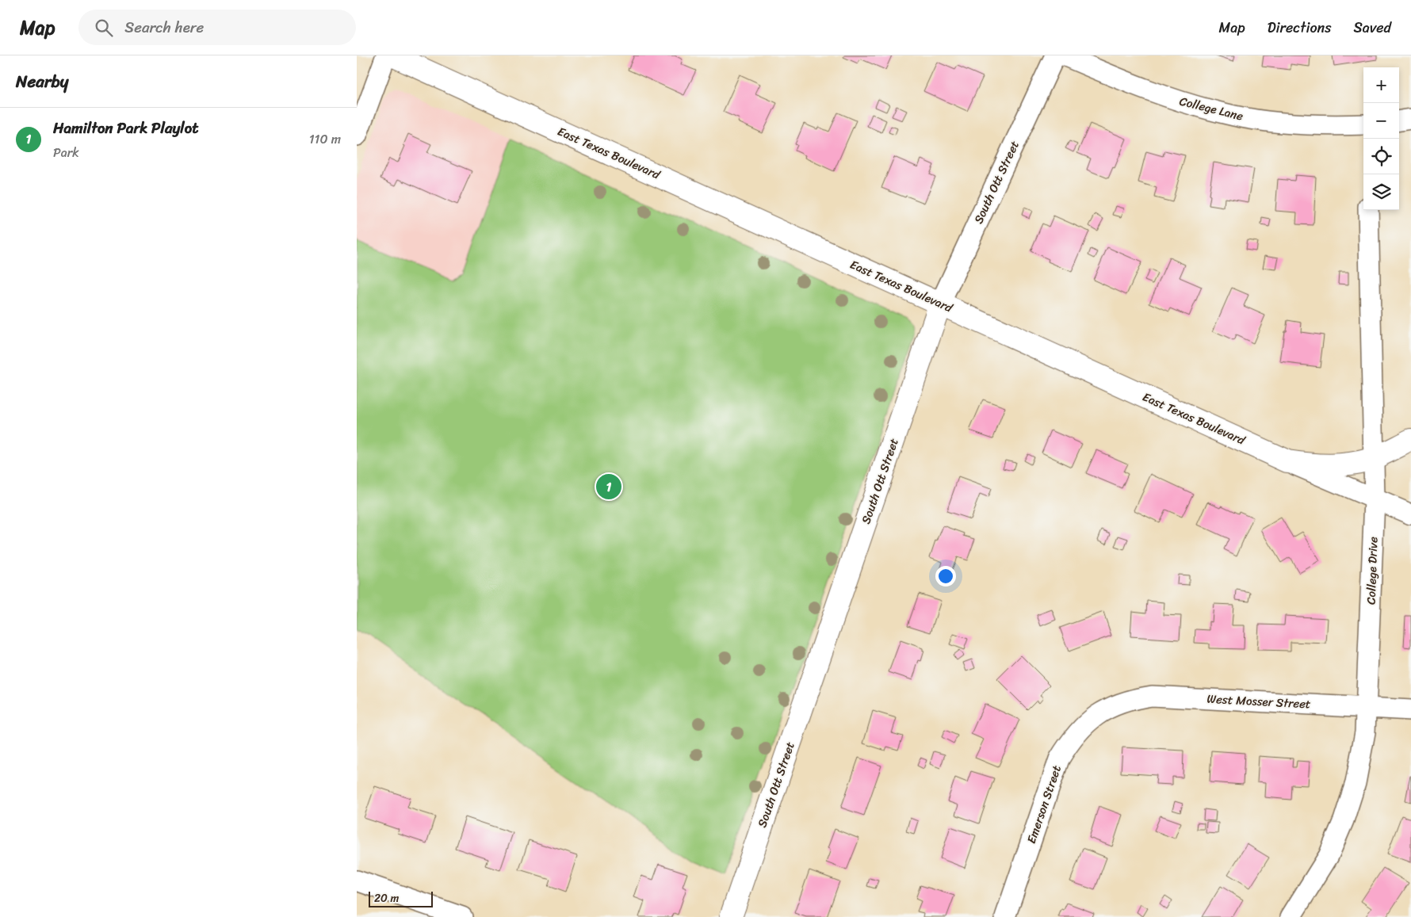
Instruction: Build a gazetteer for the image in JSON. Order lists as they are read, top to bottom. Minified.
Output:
{"streets":{"street":["College Lane","East Texas Boulevard","South Ott Street","College Drive","West Mosser Street","Emerson Street"]},"crossings":[["East Texas Boulevard","South Ott Street"],["East Texas Boulevard","College Drive"],["College Drive","West Mosser Street"],["West Mosser Street","Emerson Street"]],"scale_bar":"20 m","page":{"header":"Map","search":"Search here","nav":["Map","Directions","Saved"],"heading":"Nearby","map_buttons":["+","−"],"list":[{"mark":"1","name":"Hamilton Park Playlot","note":"Park","value":"110 m"}],"pins":"1","scale":"20 m"}}
